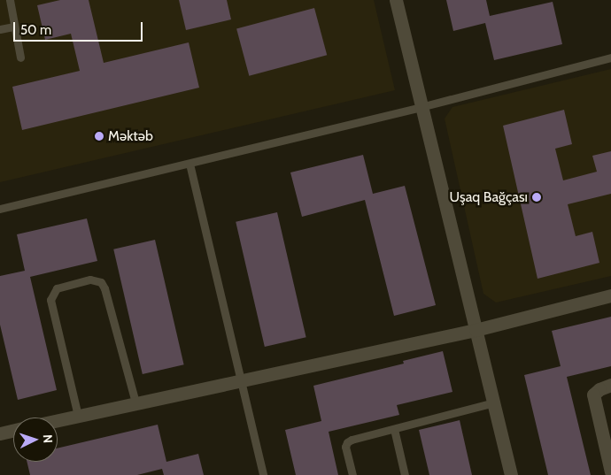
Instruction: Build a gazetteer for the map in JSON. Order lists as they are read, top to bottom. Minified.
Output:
{"places":["Məktəb","Uşaq Bağçası"],"scale_bar":"50 m","north":"right"}
